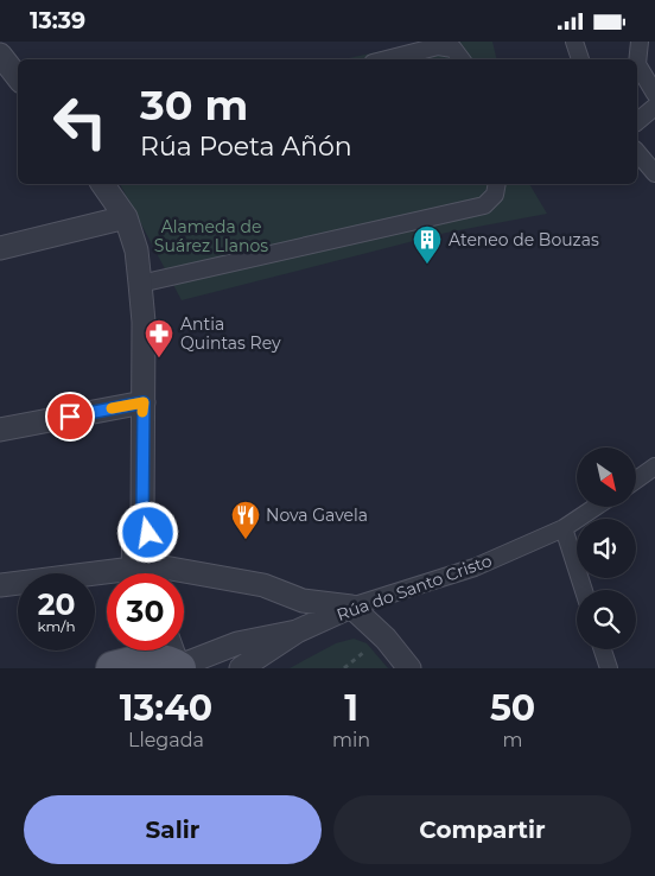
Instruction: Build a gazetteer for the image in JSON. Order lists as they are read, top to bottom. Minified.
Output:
{"streets":{"street":["Rúa do Santo Cristo"]},"parks":["Alameda de Suárez Llanos"],"places":{"building":["Ateneo de Bouzas"],"pharmacy":["Antia Quintas Rey"],"restaurant":["Nova Gavela"]},"north":"bottom right","page":{"status":"13:39","turn":["30 m","Rúa Poeta Añón"],"speed":"20 km/h","limit":"30","eta":["13:40","Llegada","1","min","50","m"],"buttons":["Salir","Compartir"]}}
